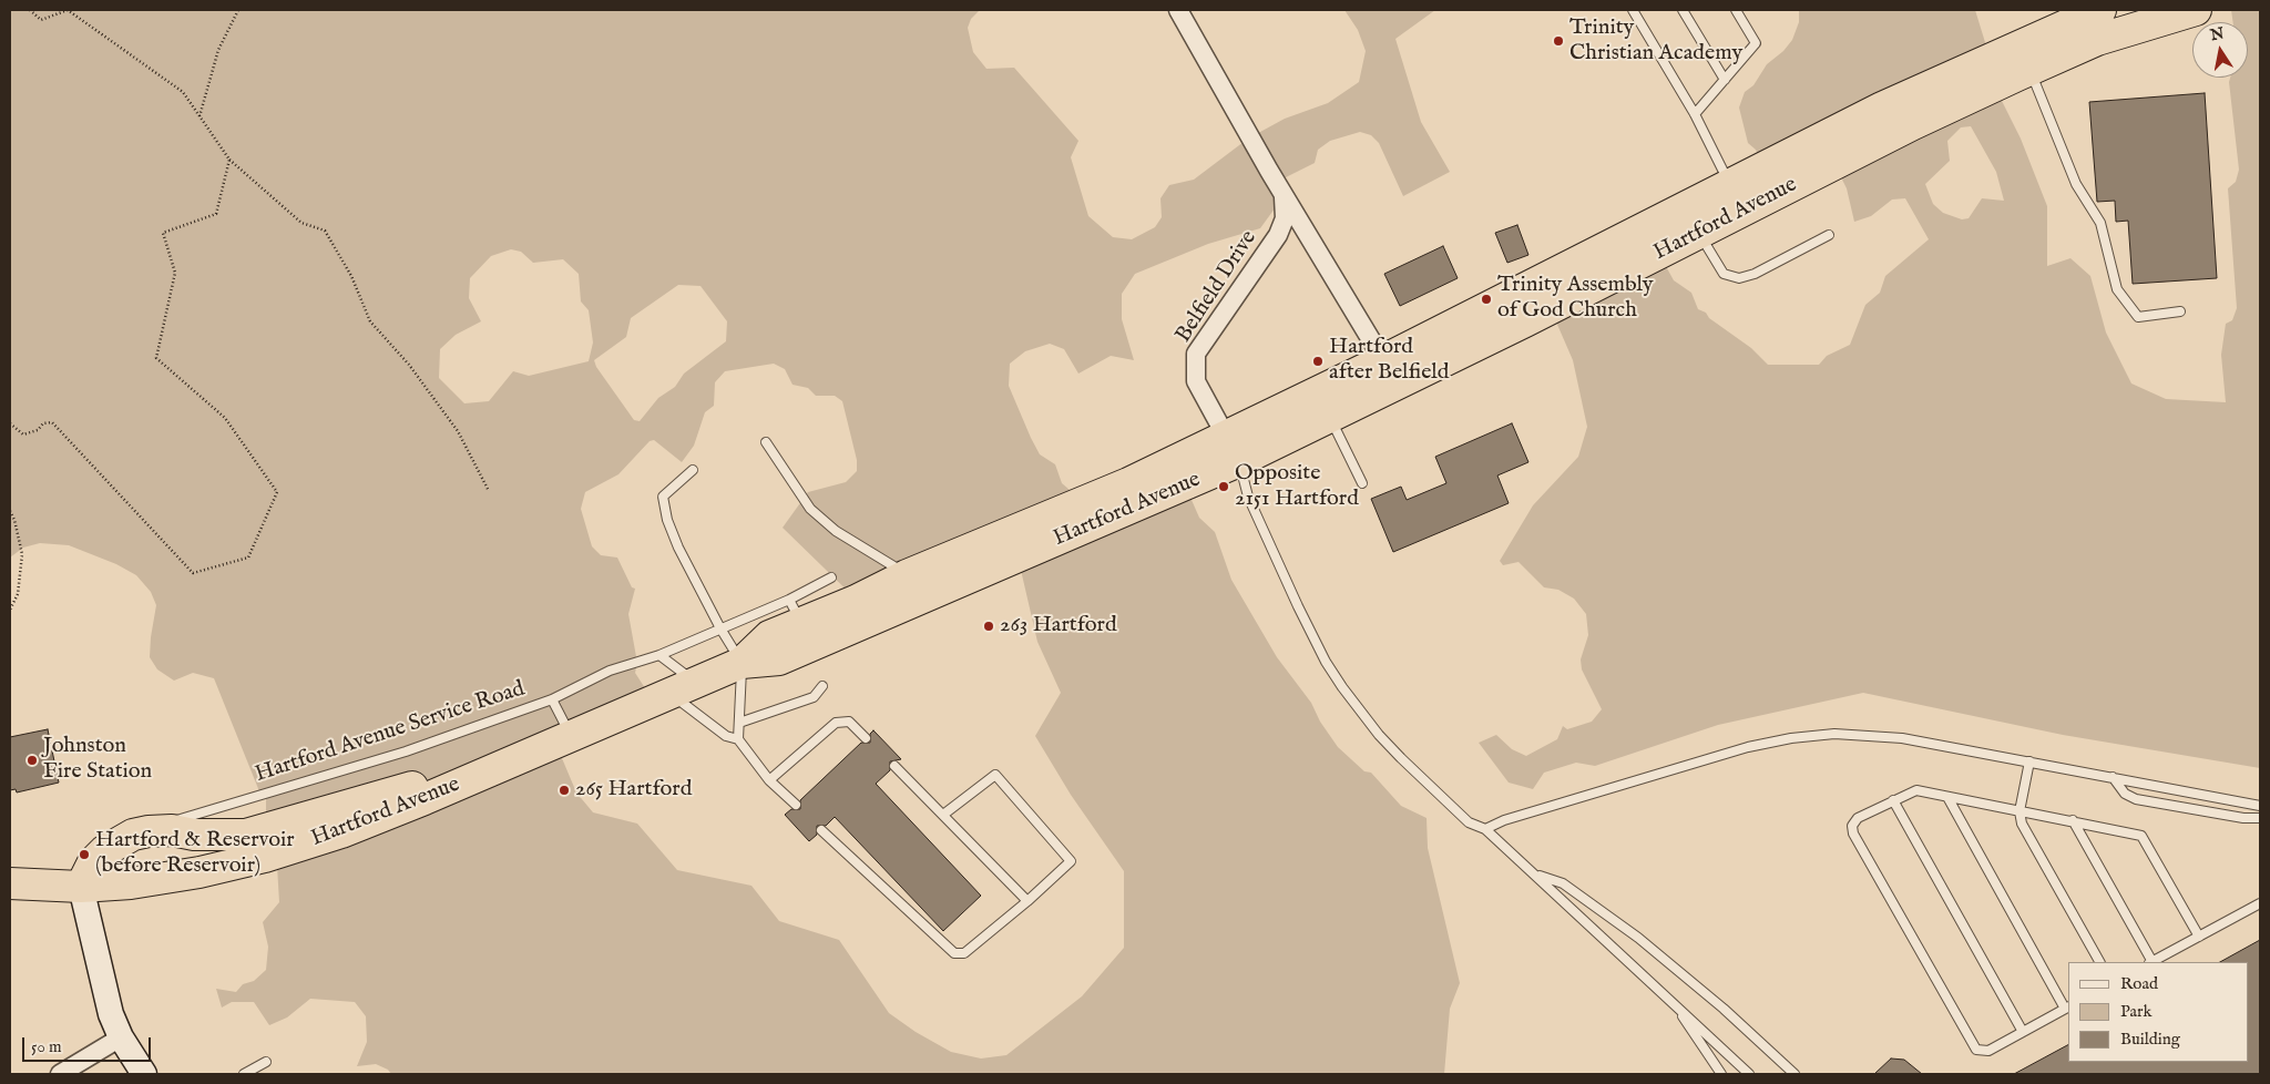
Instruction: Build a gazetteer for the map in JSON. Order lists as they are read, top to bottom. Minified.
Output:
{"streets":{"highway":["Hartford Avenue"],"street":["Belfield Drive"],"lane":["Hartford Avenue Service Road"]},"crossings":[["Hartford Avenue","Belfield Drive"],["Hartford Avenue","Hartford Avenue Service Road"]],"places":["Trinity Christian Academy","Trinity Assembly of God Church","Hartford after Belfield","Opposite 2151 Hartford","263 Hartford","Johnston Fire Station","265 Hartford","Hartford & Reservoir (before Reservoir)"],"legend":["Road","Park","Building"],"scale_bar":"50 m","north":"top"}
